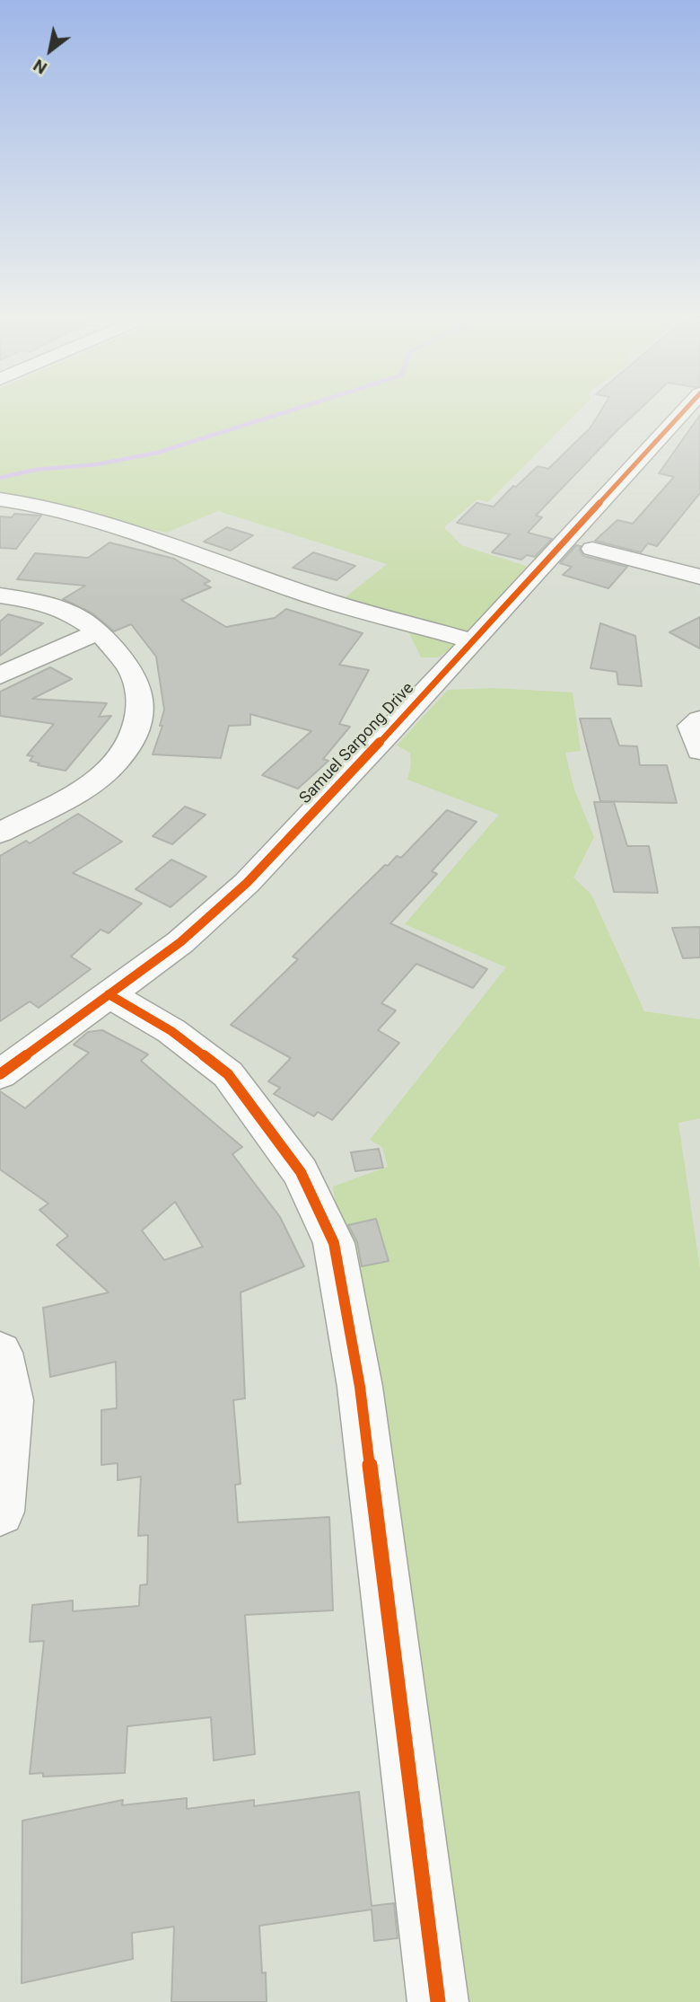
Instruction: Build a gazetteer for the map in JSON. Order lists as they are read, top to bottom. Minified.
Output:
{"streets":{"street":["Samuel Sarpong Drive"]},"north":"bottom left"}
